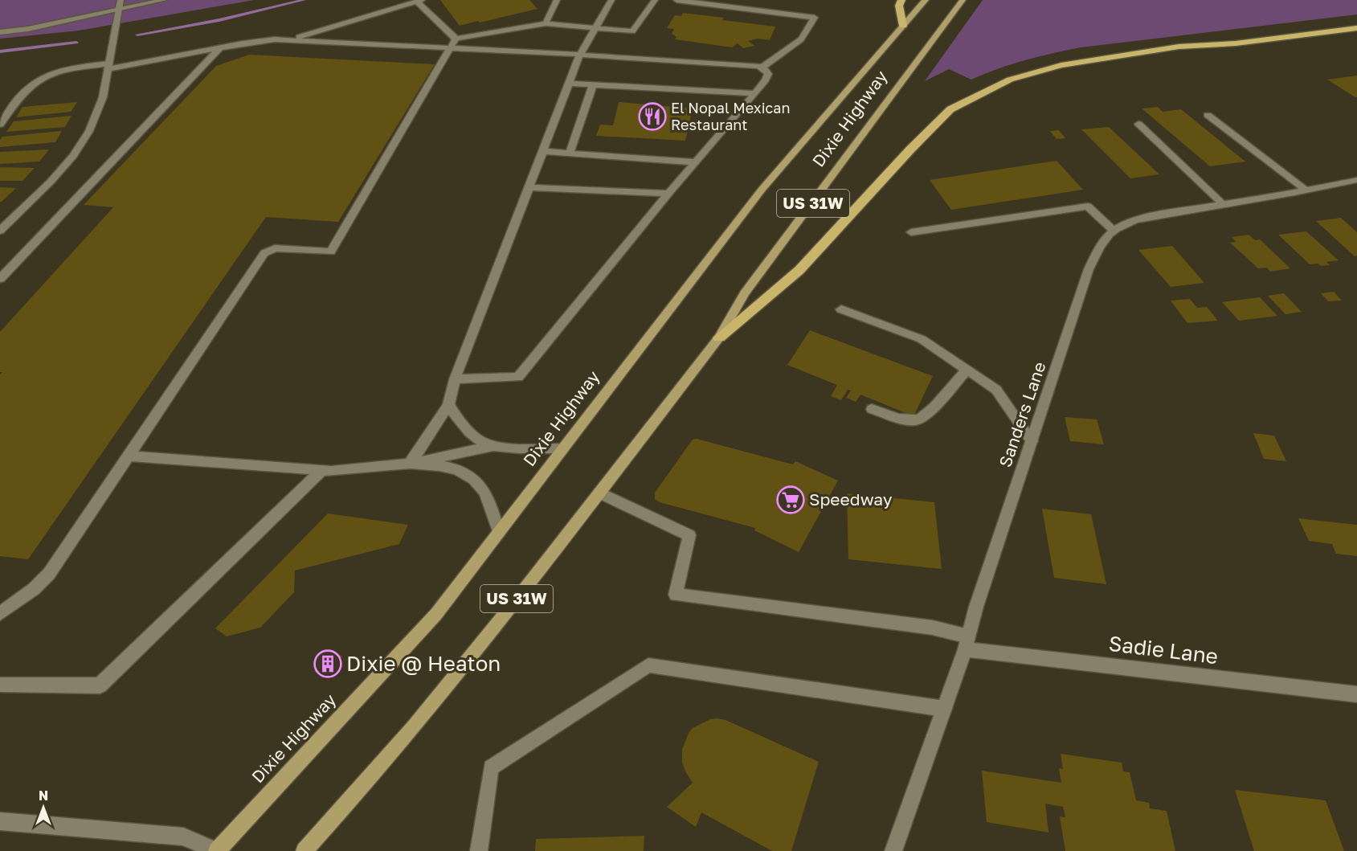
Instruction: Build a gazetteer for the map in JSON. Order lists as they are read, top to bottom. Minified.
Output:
{"streets":{"main road":["Dixie Highway","US 31W"],"street":["Sanders Lane","Sadie Lane"]},"crossings":[["Dixie Highway","Sadie Lane"],["Sanders Lane","Sadie Lane"]],"places":{"restaurant":["El Nopal Mexican Restaurant"],"supermarket":["Speedway"],"building":["Dixie @ Heaton"]},"north":"top"}
